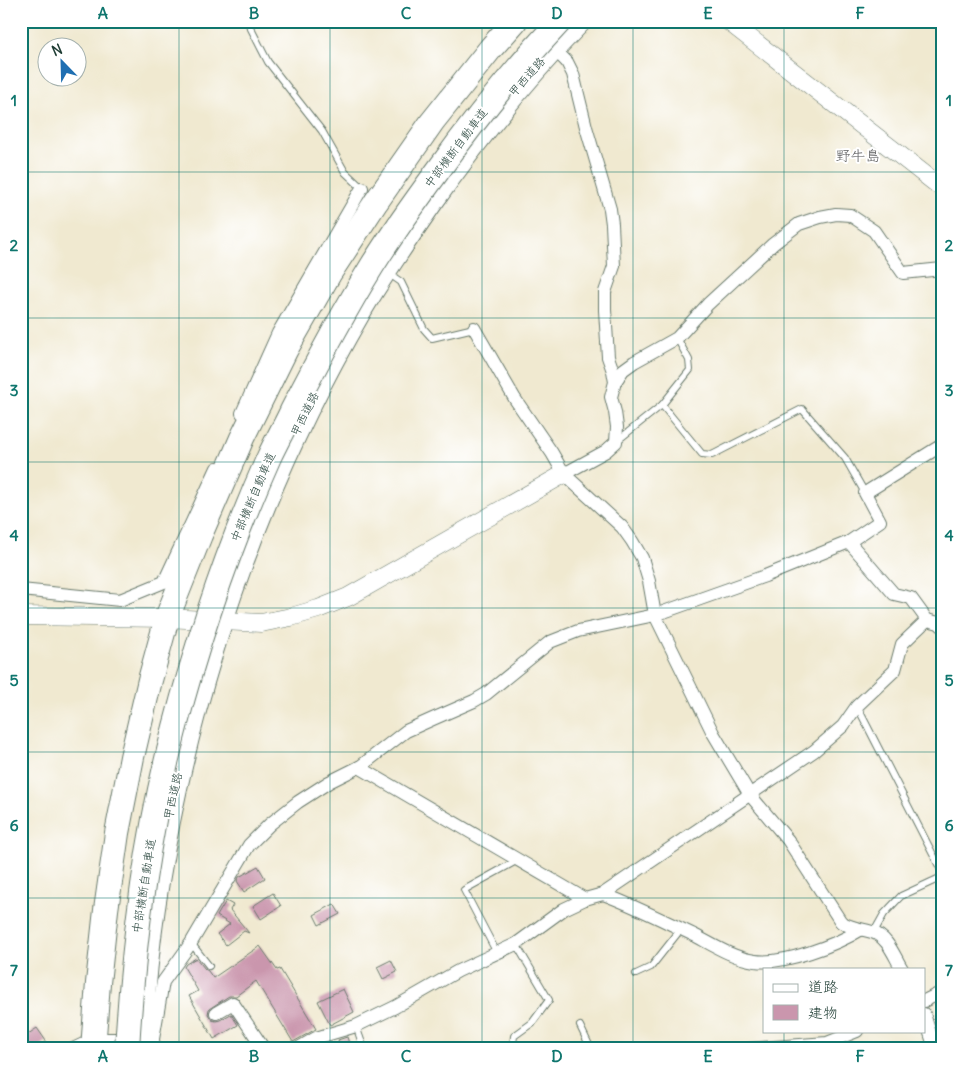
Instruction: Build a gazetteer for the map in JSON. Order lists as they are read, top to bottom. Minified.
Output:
{"streets":{"highway":["甲西道路","中部横断自動車道"]},"crossings":[["甲西道路","中部横断自動車道"]],"districts":["野牛島"],"legend":["道路","建物"],"north":"top left","grid":{"columns":["A","B","C","D","E","F"],"rows":["1","2","3","4","5","6","7"]}}
